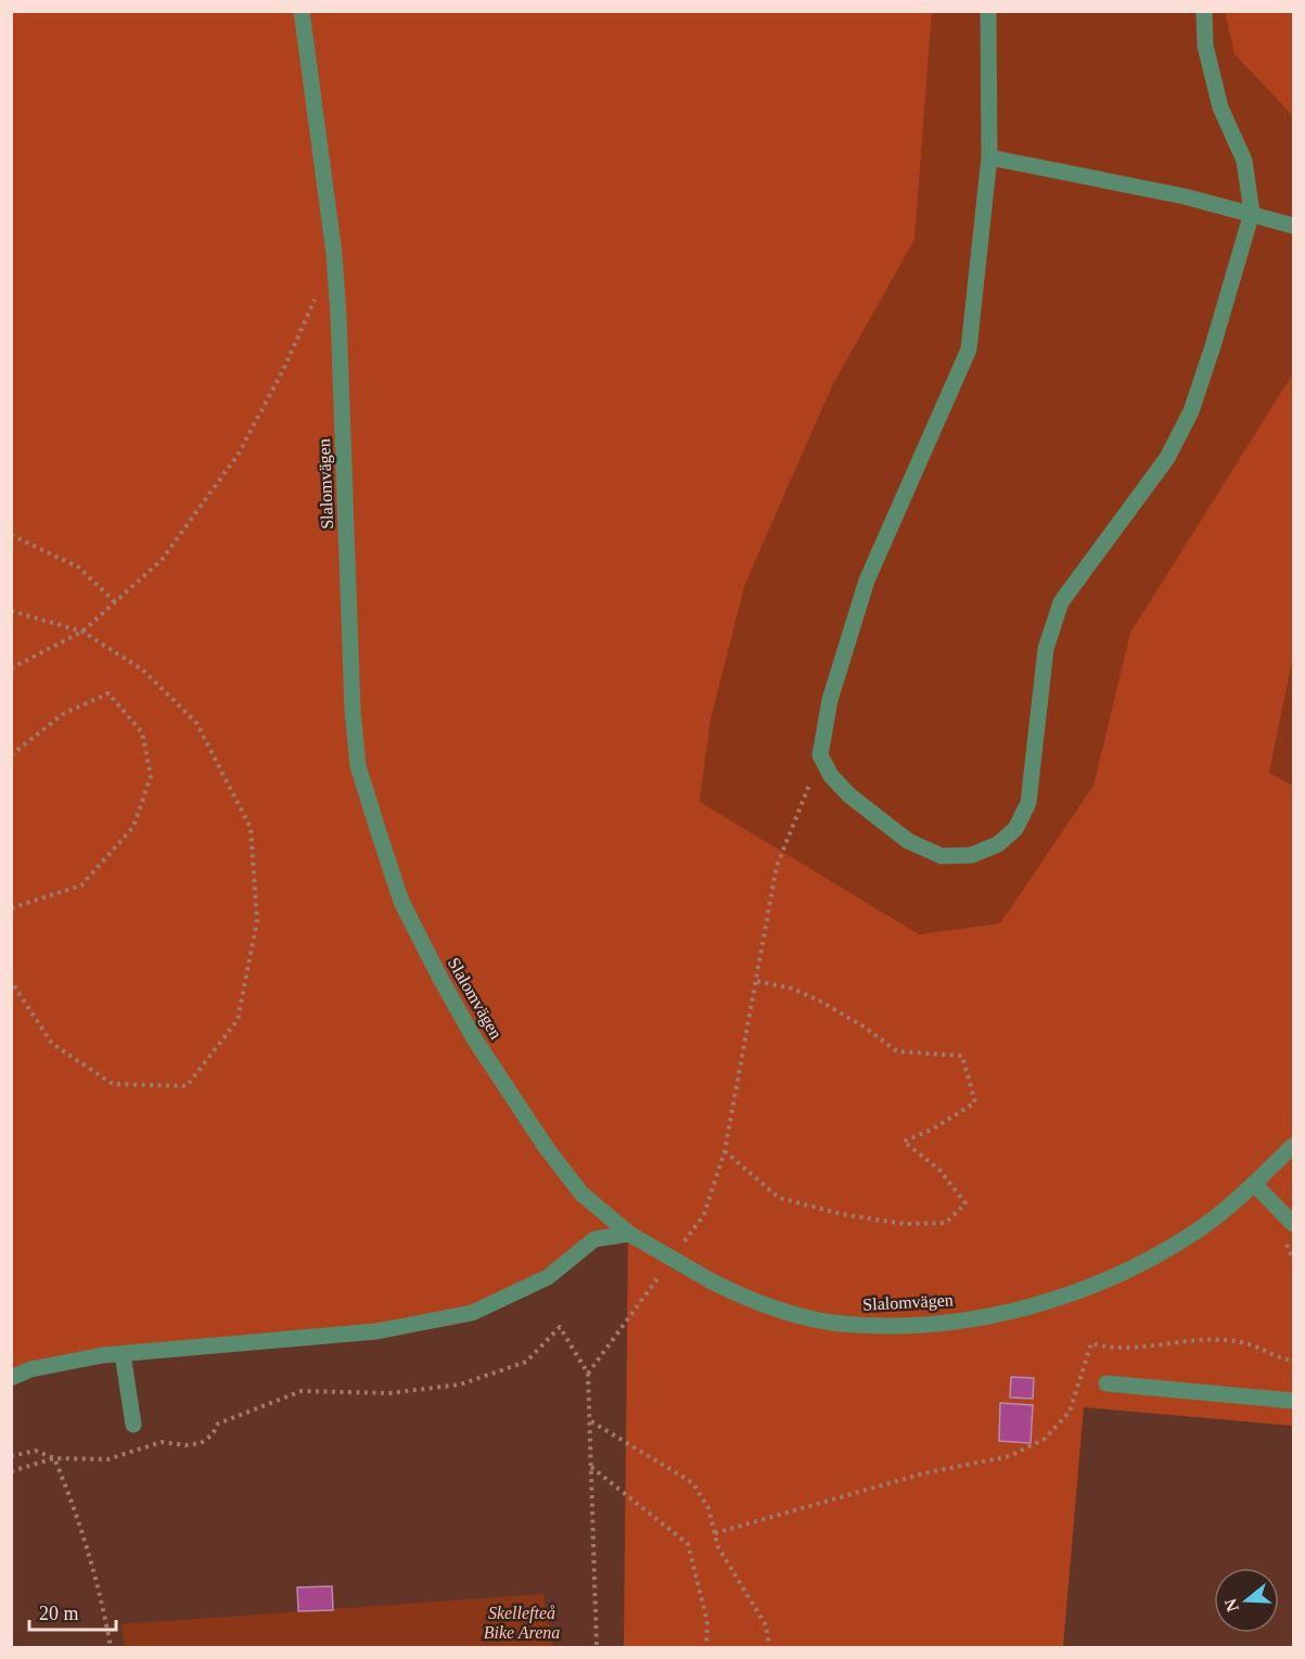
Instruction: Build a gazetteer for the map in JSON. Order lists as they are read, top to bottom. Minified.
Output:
{"streets":{"street":["Slalomvägen"]},"parks":["Skellefteå Bike Arena"],"scale_bar":"20 m","north":"left"}
